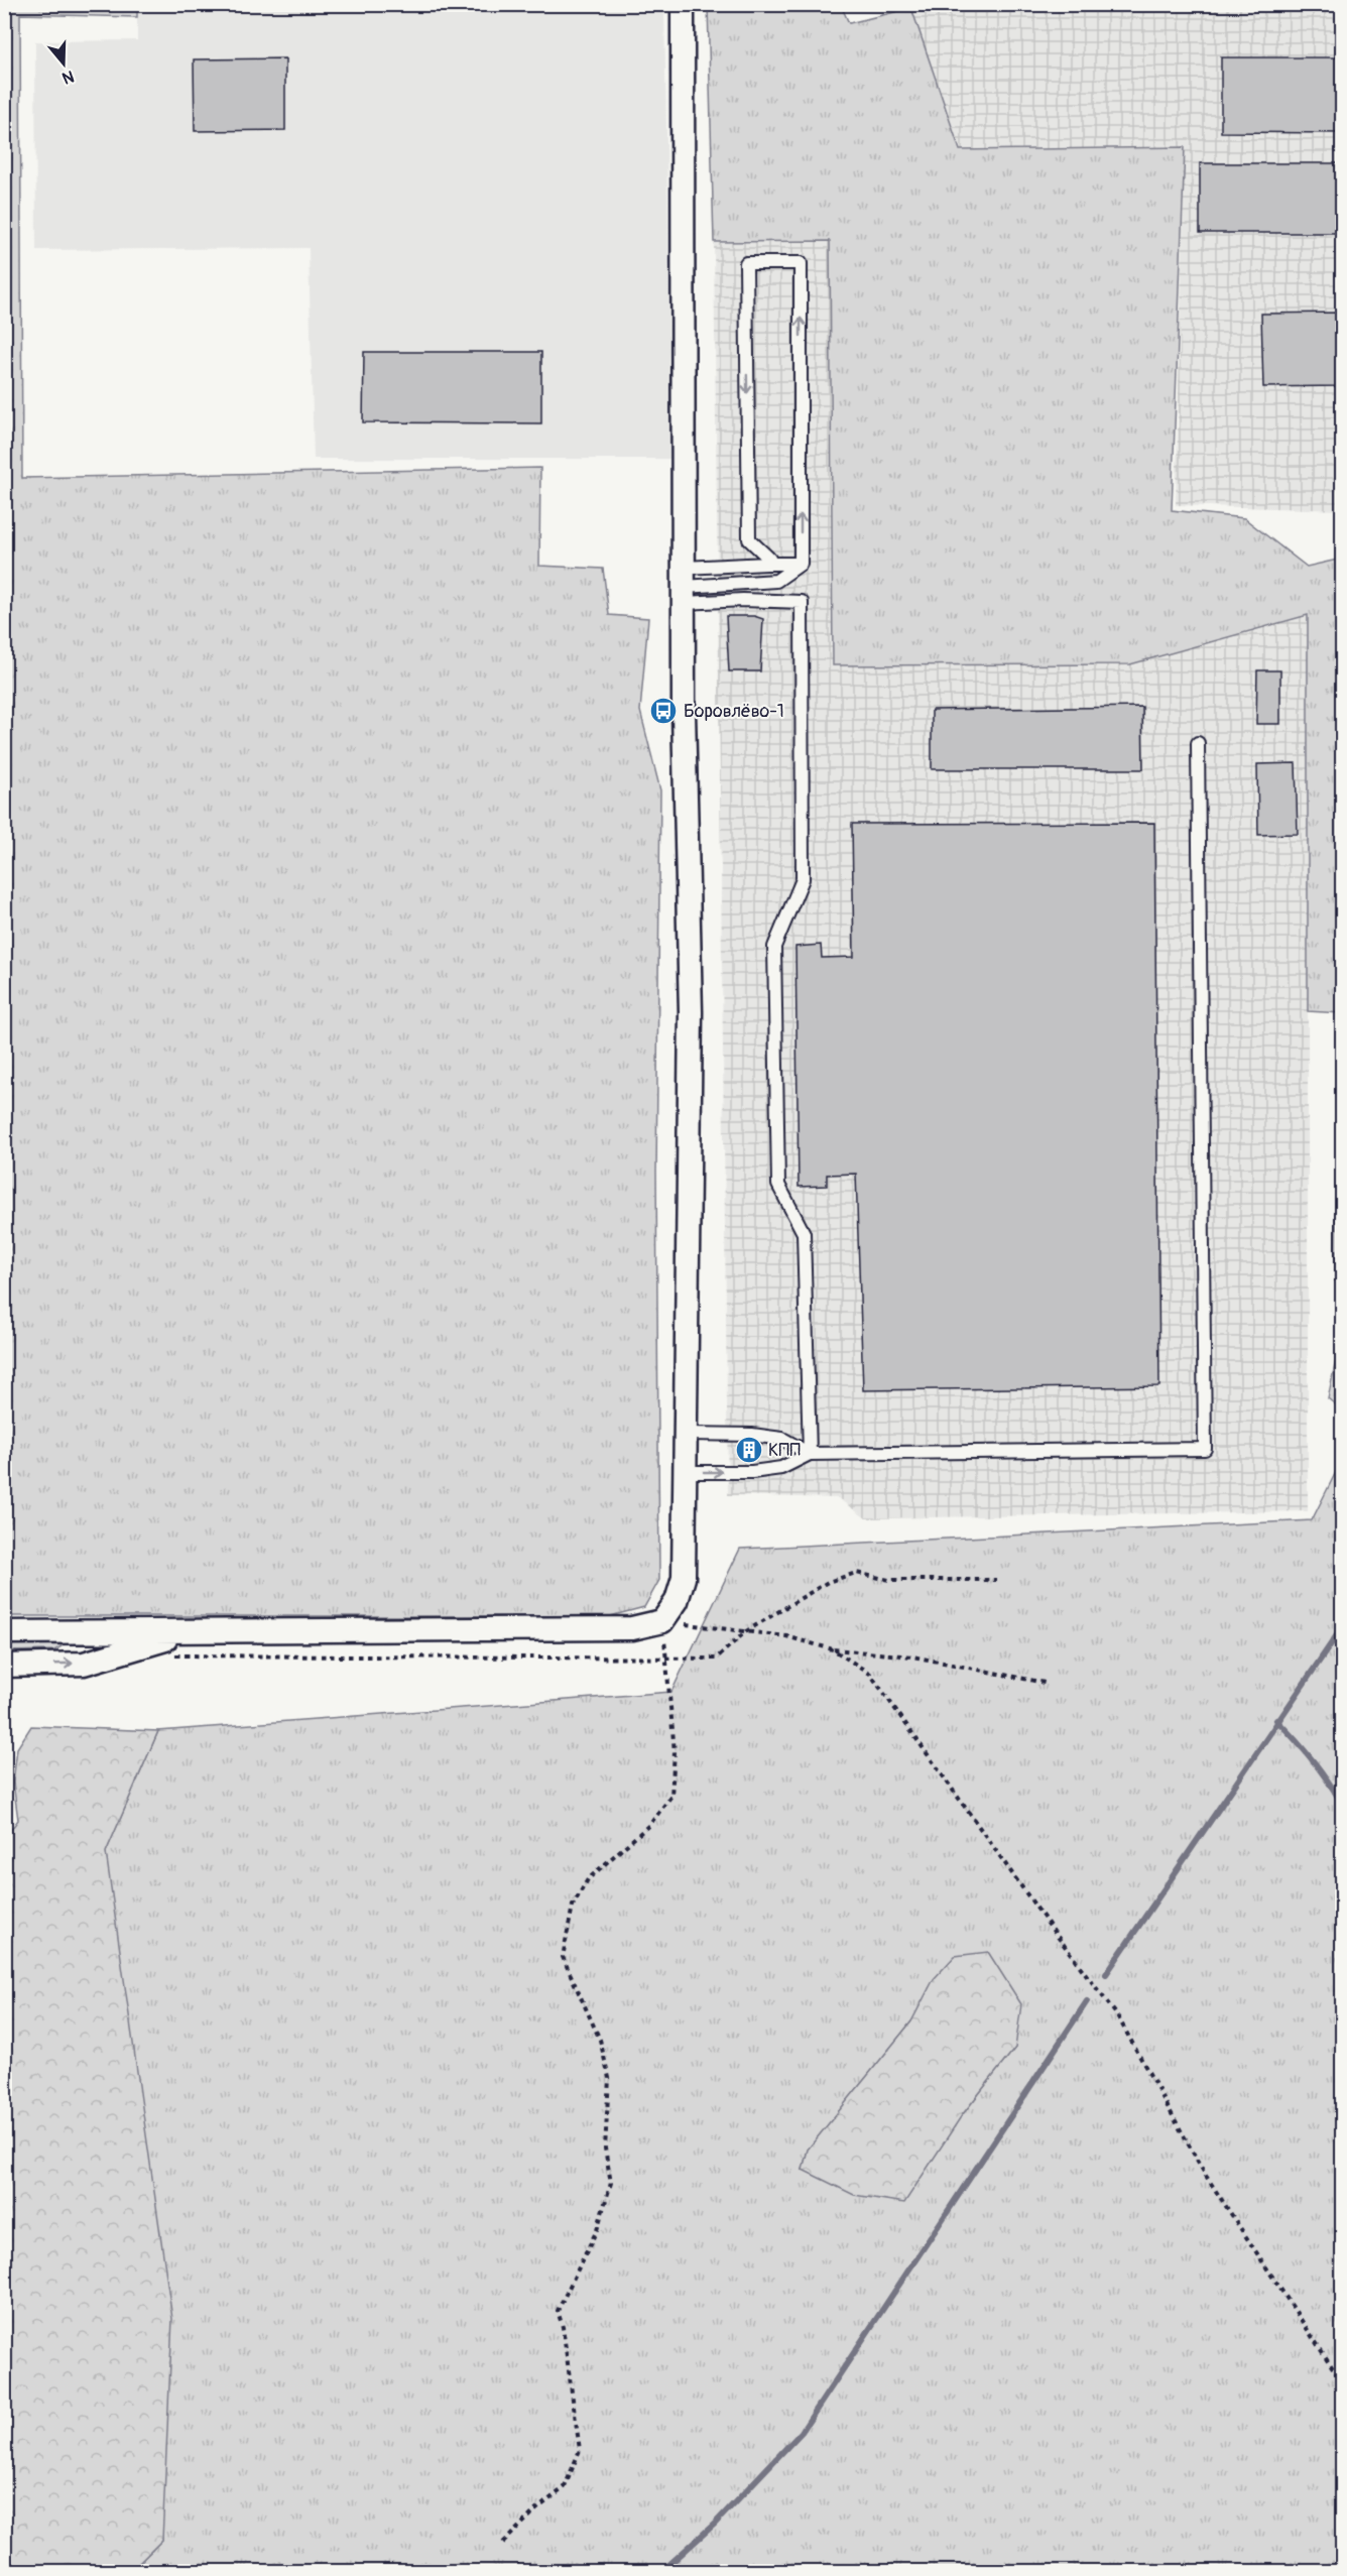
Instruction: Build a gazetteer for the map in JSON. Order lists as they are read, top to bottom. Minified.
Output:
{"places":{"bus stop":["Боровлёво-1"],"building":["КПП"]},"north":"bottom"}
